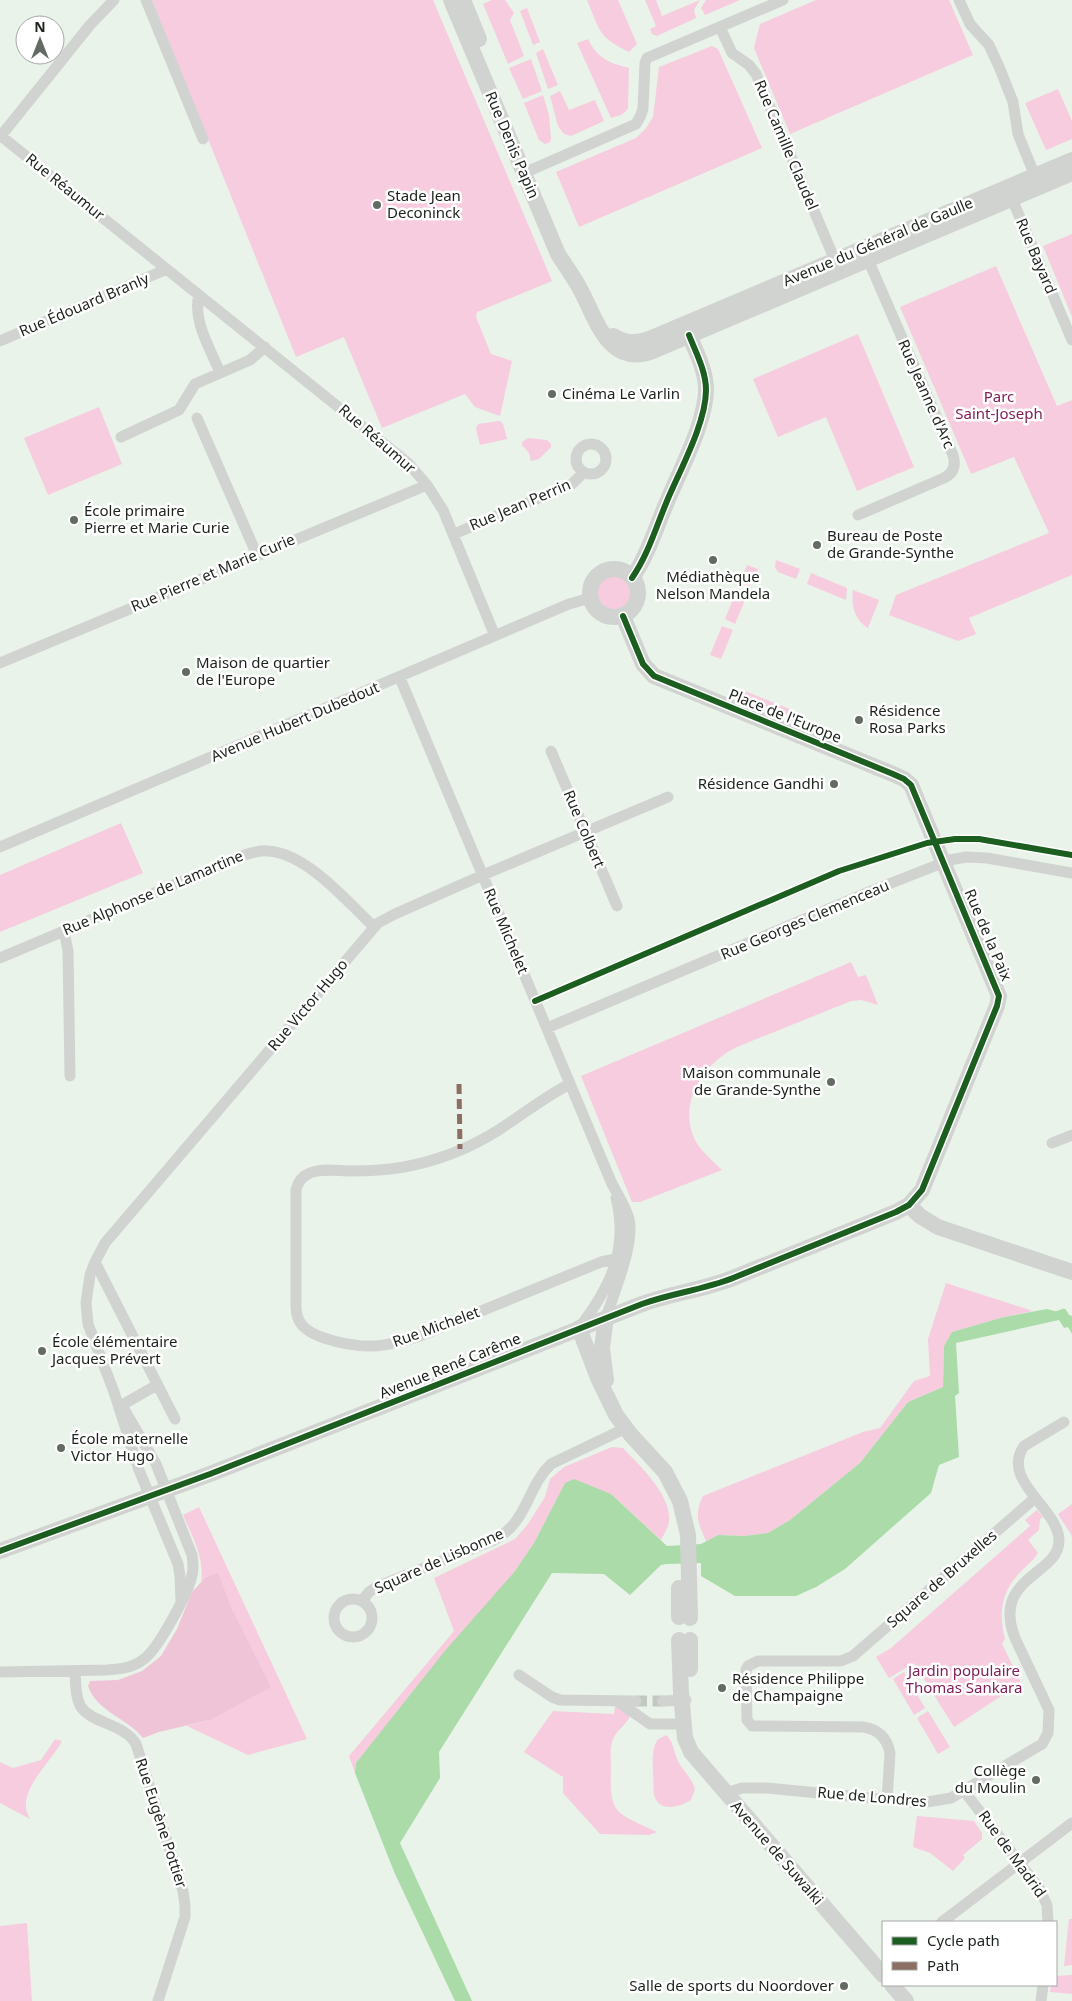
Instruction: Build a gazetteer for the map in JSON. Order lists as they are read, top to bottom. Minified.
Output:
{"streets":{"street":["Rue Denis Papin","Rue Camille Claudel","Rue Réaumur","Avenue du Général de Gaulle","Rue Bayard","Rue Édouard Branly","Rue Jeanne d'Arc","Rue Jean Perrin","Rue Pierre et Marie Curie","Place de l'Europe","Avenue Hubert Dubedout","Rue Colbert","Rue Alphonse de Lamartine","Rue Georges Clemenceau","Rue Michelet","Rue de la Paix","Rue Victor Hugo","Avenue René Carême","Square de Lisbonne","Square de Bruxelles","Rue de Londres","Rue Eugène Pottier","Avenue de Suwalki","Rue de Madrid"]},"crossings":[["Rue Denis Papin","Avenue du Général de Gaulle"],["Rue Camille Claudel","Avenue du Général de Gaulle"],["Rue Réaumur","Rue Édouard Branly"],["Rue Réaumur","Rue Jean Perrin"],["Rue Réaumur","Rue Pierre et Marie Curie"],["Rue Réaumur","Avenue Hubert Dubedout"],["Avenue du Général de Gaulle","Rue Bayard"],["Avenue du Général de Gaulle","Rue Jeanne d'Arc"],["Place de l'Europe","Avenue Hubert Dubedout"],["Place de l'Europe","Rue de la Paix"],["Avenue Hubert Dubedout","Rue Michelet"],["Rue Colbert","Rue Victor Hugo"],["Rue Alphonse de Lamartine","Rue Victor Hugo"],["Rue Georges Clemenceau","Rue Michelet"],["Rue Georges Clemenceau","Rue de la Paix"],["Rue Michelet","Rue Victor Hugo"],["Rue Michelet","Avenue René Carême"],["Rue de la Paix","Avenue René Carême"],["Rue Victor Hugo","Avenue René Carême"],["Rue Victor Hugo","Rue Eugène Pottier"],["Square de Bruxelles","Rue de Londres"],["Rue de Londres","Avenue de Suwalki"],["Rue de Londres","Rue de Madrid"]],"parks":["Parc Saint-Joseph","Jardin populaire Thomas Sankara"],"places":["Stade Jean Deconinck","Cinéma Le Varlin","École primaire Pierre et Marie Curie","Bureau de Poste de Grande-Synthe","Médiathèque Nelson Mandela","Maison de quartier de l'Europe","Résidence Rosa Parks","Résidence Gandhi","Maison communale de Grande-Synthe","École élémentaire Jacques Prévert","École maternelle Victor Hugo","Résidence Philippe de Champaigne","Collège du Moulin","Salle de sports du Noordover"],"legend":["Cycle path","Path"],"north":"top"}
